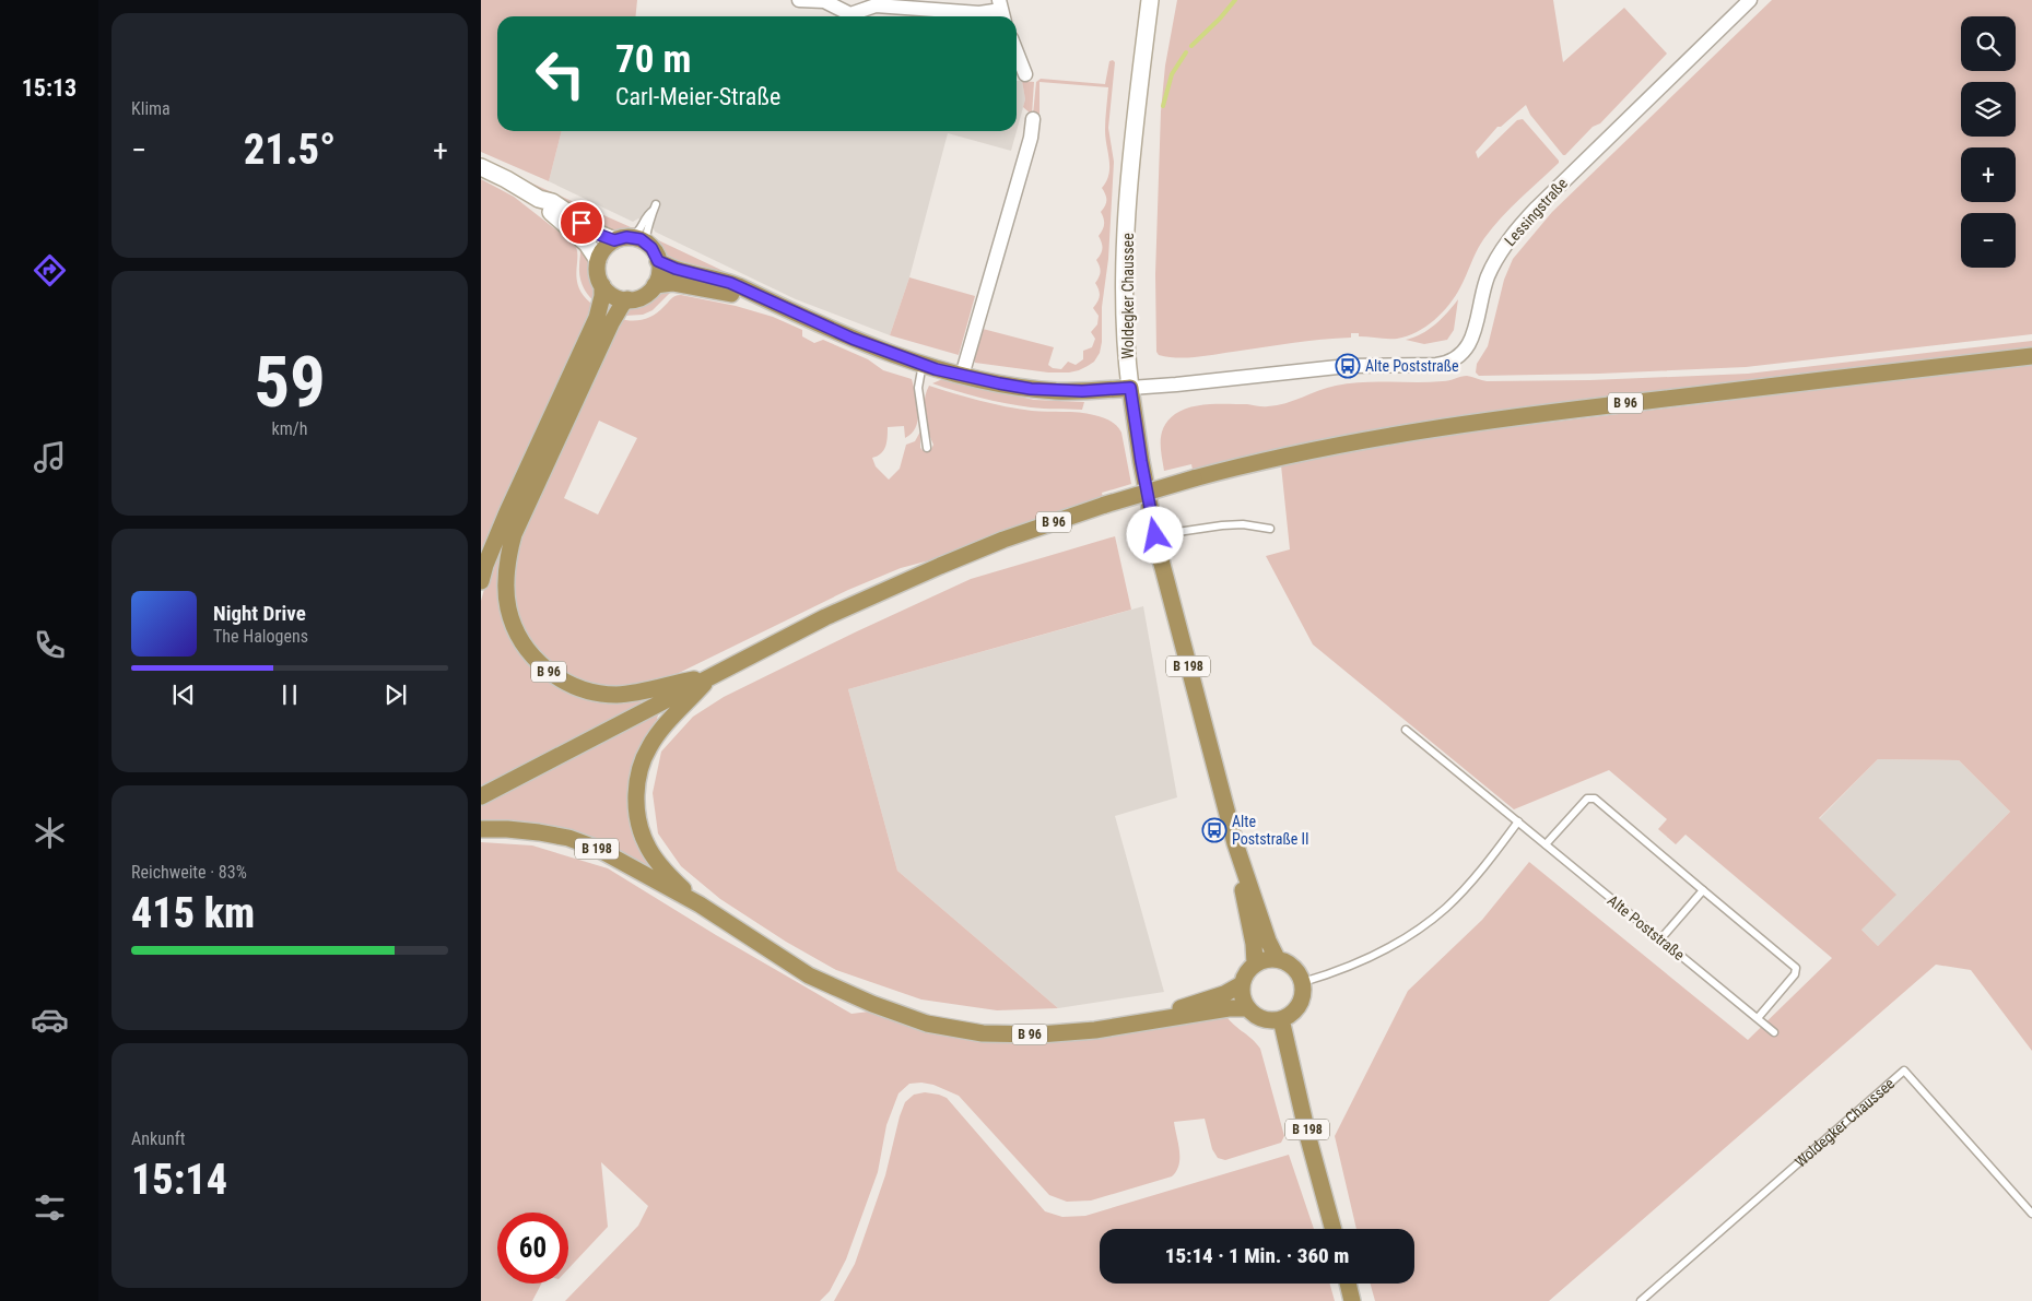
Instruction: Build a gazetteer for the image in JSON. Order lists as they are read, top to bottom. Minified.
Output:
{"streets":{"main road":["Woldegker Chaussee","B 96","B 198"],"street":["Lessingstraße"],"lane":["Alte Poststraße"]},"crossings":[["Lessingstraße","Woldegker Chaussee"],["Woldegker Chaussee","B 96"],["Woldegker Chaussee","B 198"],["B 96","B 198"]],"places":{"bus stop":["Alte Poststraße","Alte Poststraße II"]},"page":{"tabs":"15:13","tile":["Klima",["59","km/h"],["Reichweite · 83%","415 km"],["Ankunft","15:14"]],"map_buttons":["+","−"],"turn":["70 m","Carl-Meier-Straße"],"heat":["−","21.5°","+"],"song":["Night Drive","The Halogens"],"limit":"60","trip":"15:14 · 1 Min. · 360 m"}}
